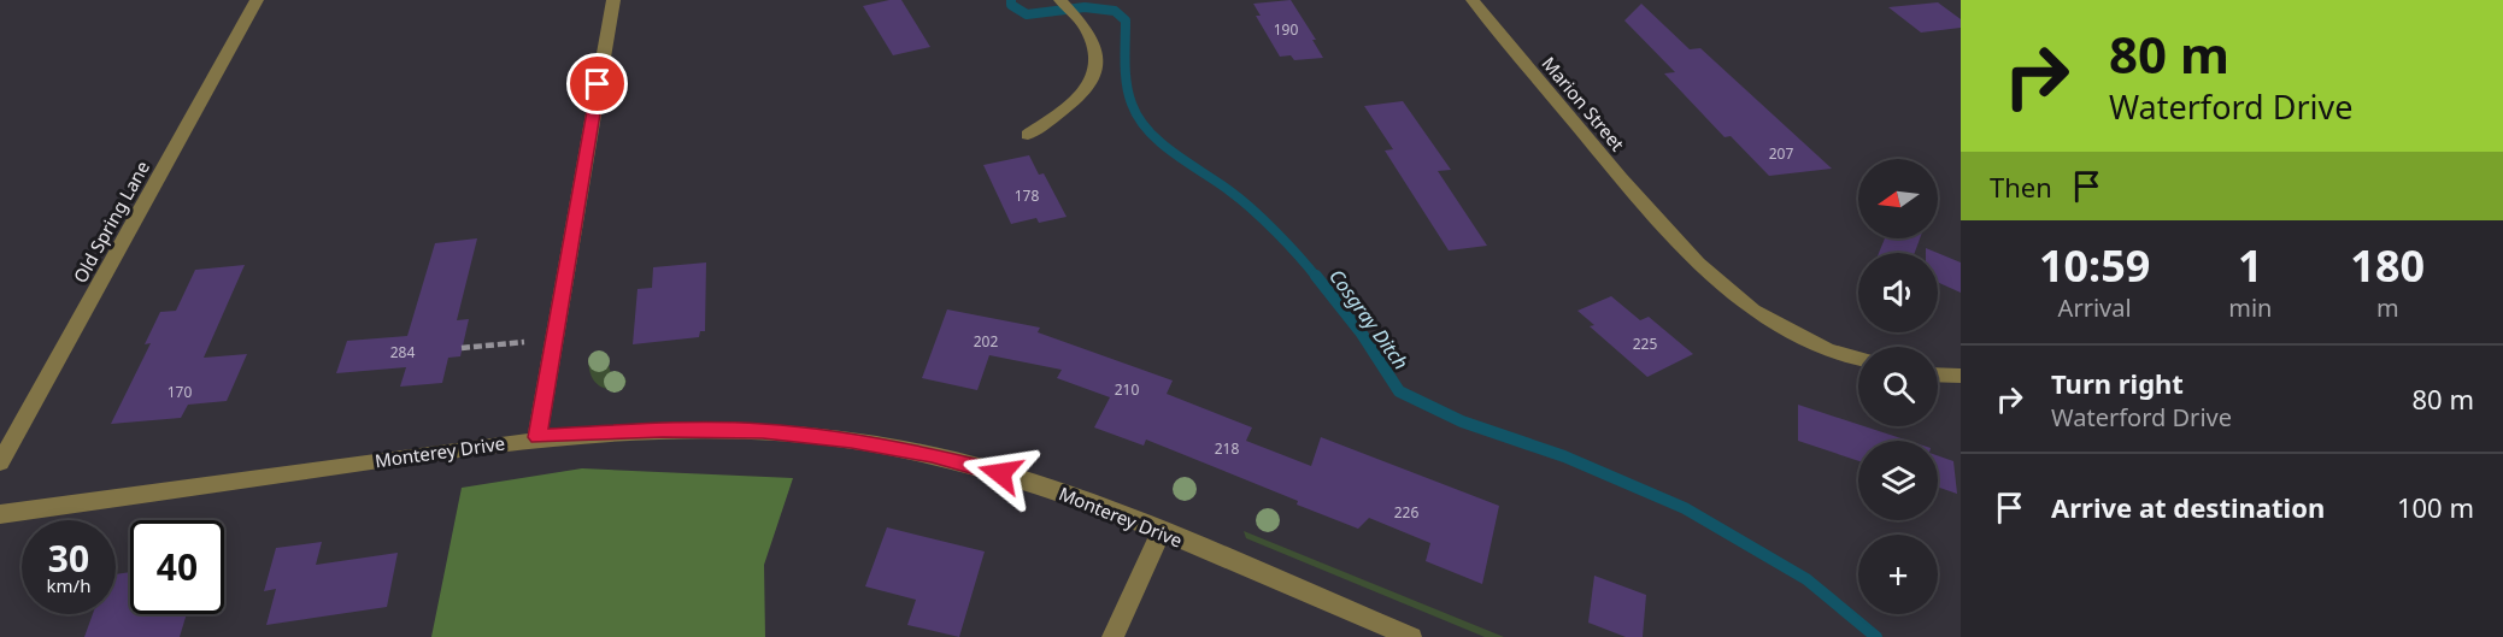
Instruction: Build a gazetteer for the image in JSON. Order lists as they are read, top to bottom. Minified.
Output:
{"streets":{"street":["Marion Street","Old Spring Lane","Monterey Drive"]},"water":["Cosgray Ditch"],"house_numbers":["190","207","178","202","225","284","210","170","218","226"],"north":"left","page":{"turn":["80 m","Waterford Drive"],"then":"Then","map_buttons":"+","eta":["10:59","Arrival","1","min","180","m"],"list":[{"name":"Turn right","note":"Waterford Drive","value":"80 m"},{"name":"Arrive at destination","value":"100 m"}],"speed":"30 km/h","limit":"40"}}
